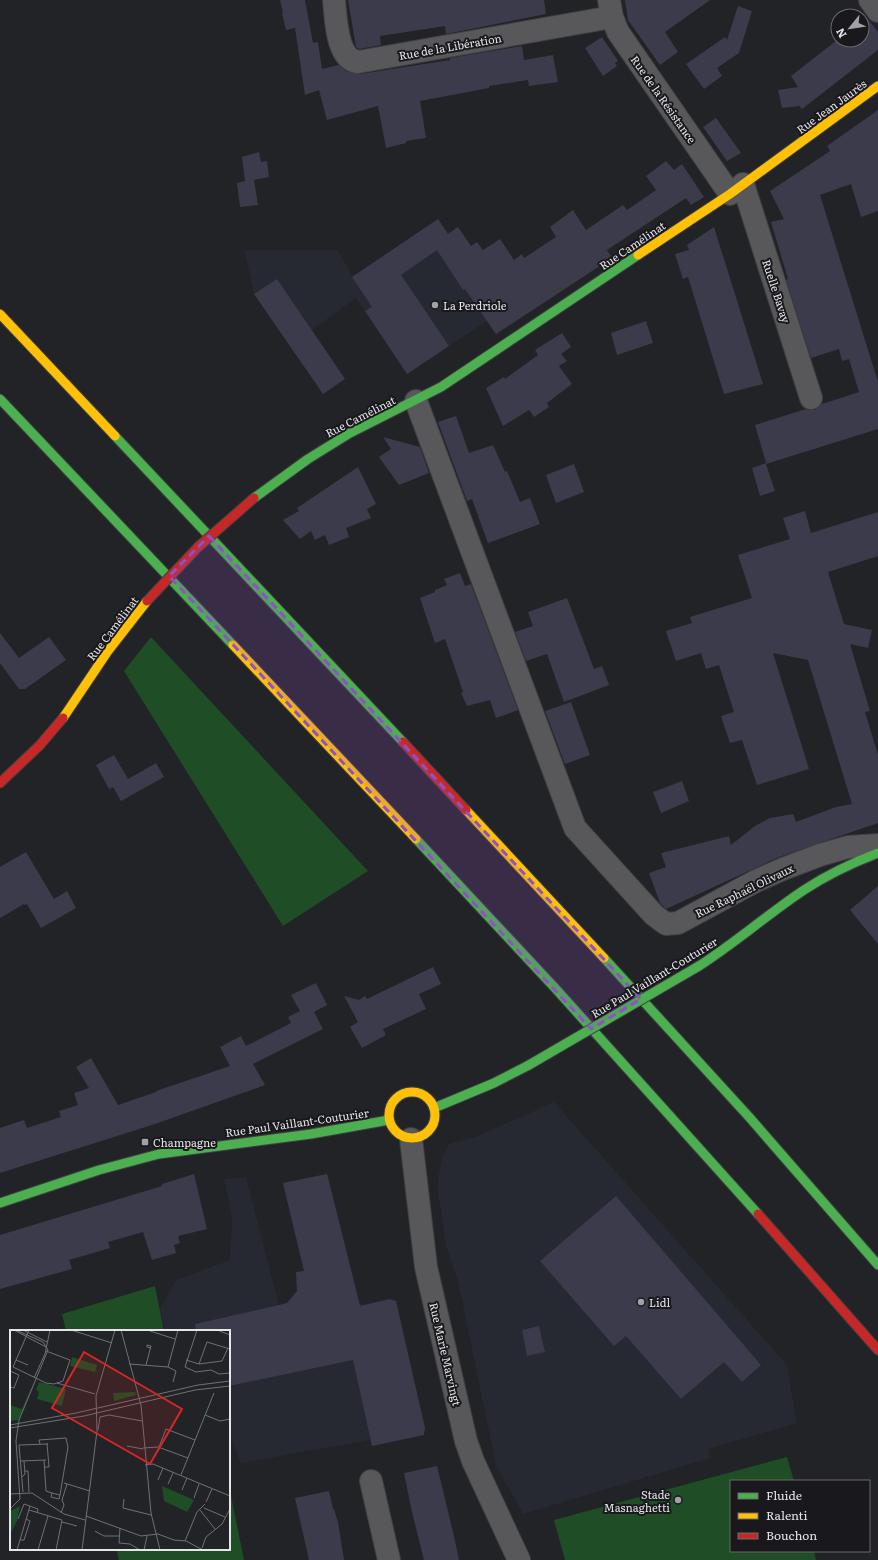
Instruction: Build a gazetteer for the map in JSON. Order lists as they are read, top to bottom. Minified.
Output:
{"streets":{"main road":["Rue Jean Jaurès","Rue Camélinat","Rue Paul Vaillant-Couturier"],"street":["Rue de la Libération","Rue de la Résistance","Ruelle Bavay","Rue Raphaël Olivaux","Rue Marie Marvingt"]},"crossings":[["Rue de la Libération","Rue de la Résistance"],["Rue de la Résistance","Rue Camélinat"],["Rue de la Résistance","Ruelle Bavay"],["Rue Jean Jaurès","Rue Camélinat"],["Rue Camélinat","Ruelle Bavay"],["Rue Camélinat","Rue Raphaël Olivaux"],["Rue Paul Vaillant-Couturier","Rue Marie Marvingt"]],"places":{"other":["La Perdriole","Lidl","Stade Masnaghetti"],"transit":["Champagne"]},"legend":["Fluide","Ralenti","Bouchon"],"north":"bottom left"}
